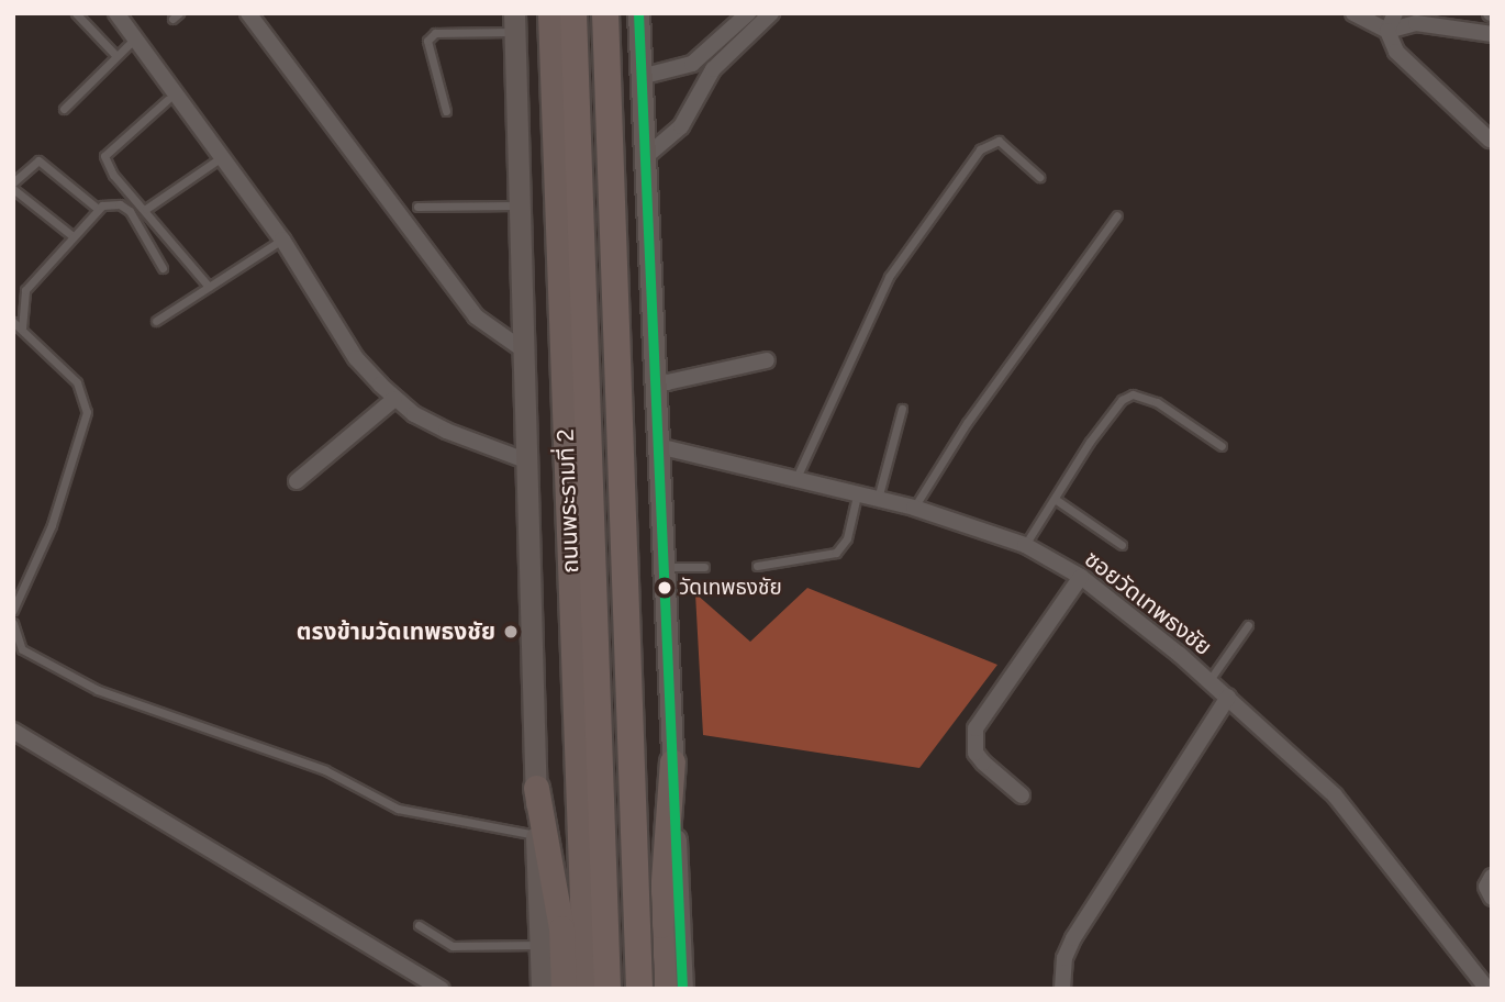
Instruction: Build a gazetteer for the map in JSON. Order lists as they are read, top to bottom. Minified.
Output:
{"streets":{"highway":["ถนนพระรามที่ 2"],"street":["ซอยวัดเทพธงชัย"]},"places":["วัดเทพธงชัย","ตรงข้ามวัดเทพธงชัย"]}
